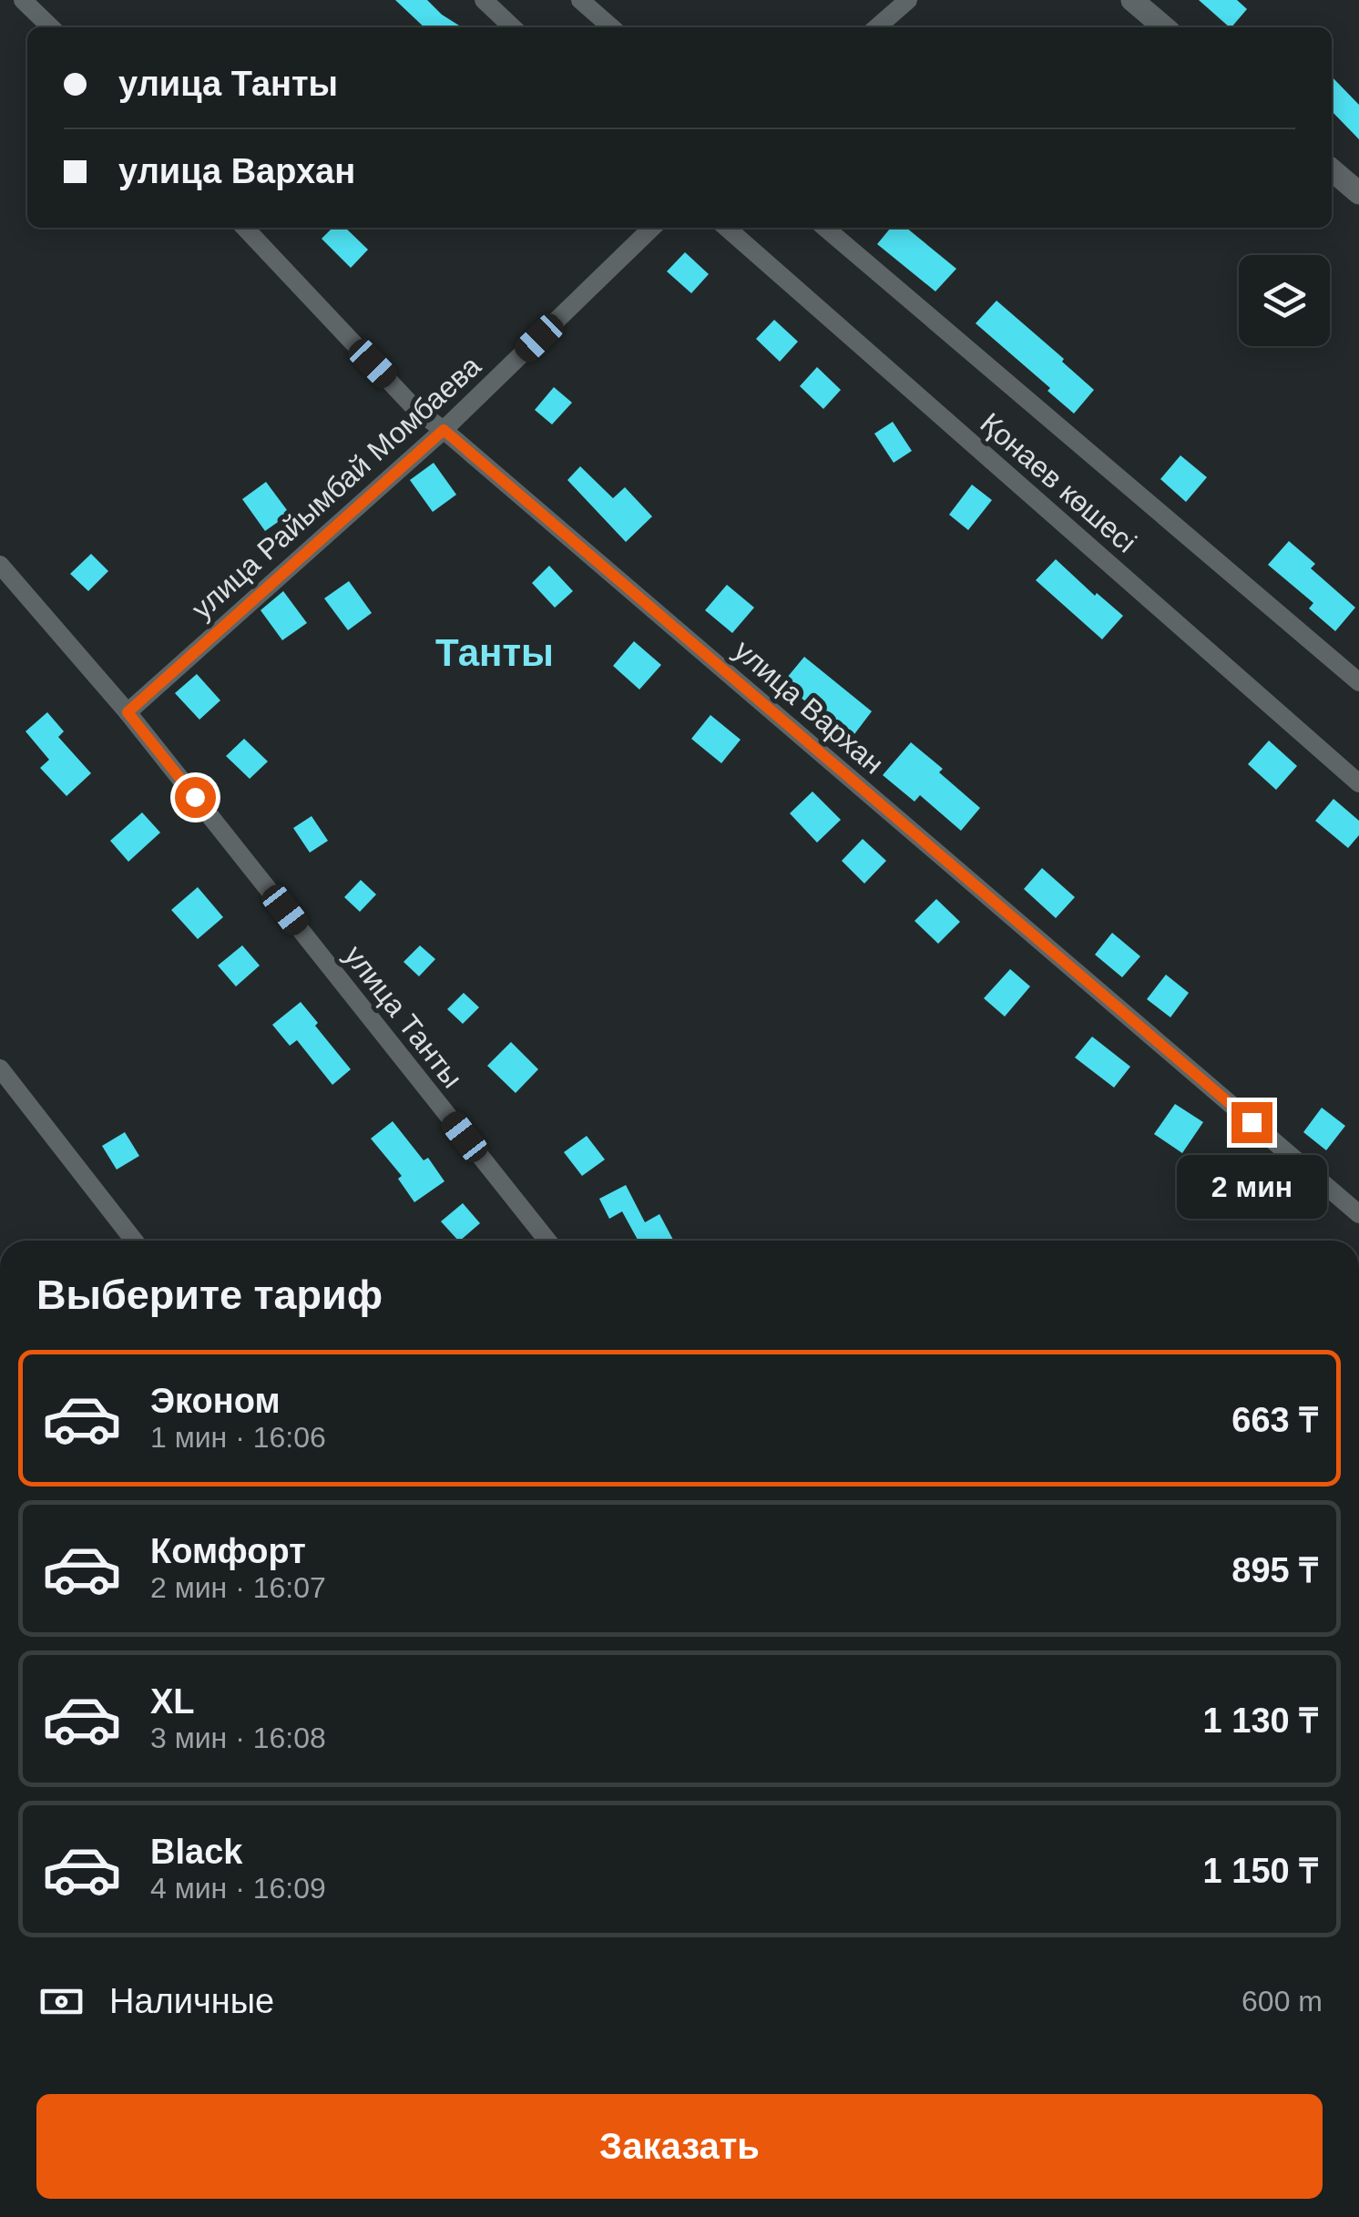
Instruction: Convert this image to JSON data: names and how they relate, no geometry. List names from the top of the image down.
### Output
{
  "streets": {
    "street": [
      "Қонаев көшесі",
      "улица Райымбай Момбаева",
      "улица Вархан",
      "улица Танты"
    ]
  },
  "crossings": [
    ["улица Райымбай Момбаева", "улица Вархан"],
    ["улица Райымбай Момбаева", "улица Танты"]
  ],
  "districts": ["Танты"],
  "page": {
    "banner": ["улица Танты", "улица Вархан"],
    "bubble": "2 мин",
    "heading": "Выберите тариф",
    "list": [
      {
        "name": "Эконом",
        "note": "1 мин · 16:06",
        "value": "663 ₸"
      },
      {
        "name": "Комфорт",
        "note": "2 мин · 16:07",
        "value": "895 ₸"
      },
      {
        "name": "XL",
        "note": "3 мин · 16:08",
        "value": "1 130 ₸"
      },
      {
        "name": "Black",
        "note": "4 мин · 16:09",
        "value": "1 150 ₸"
      }
    ],
    "pay": ["Наличные", "600 m"],
    "buttons": "Заказать"
  }
}
